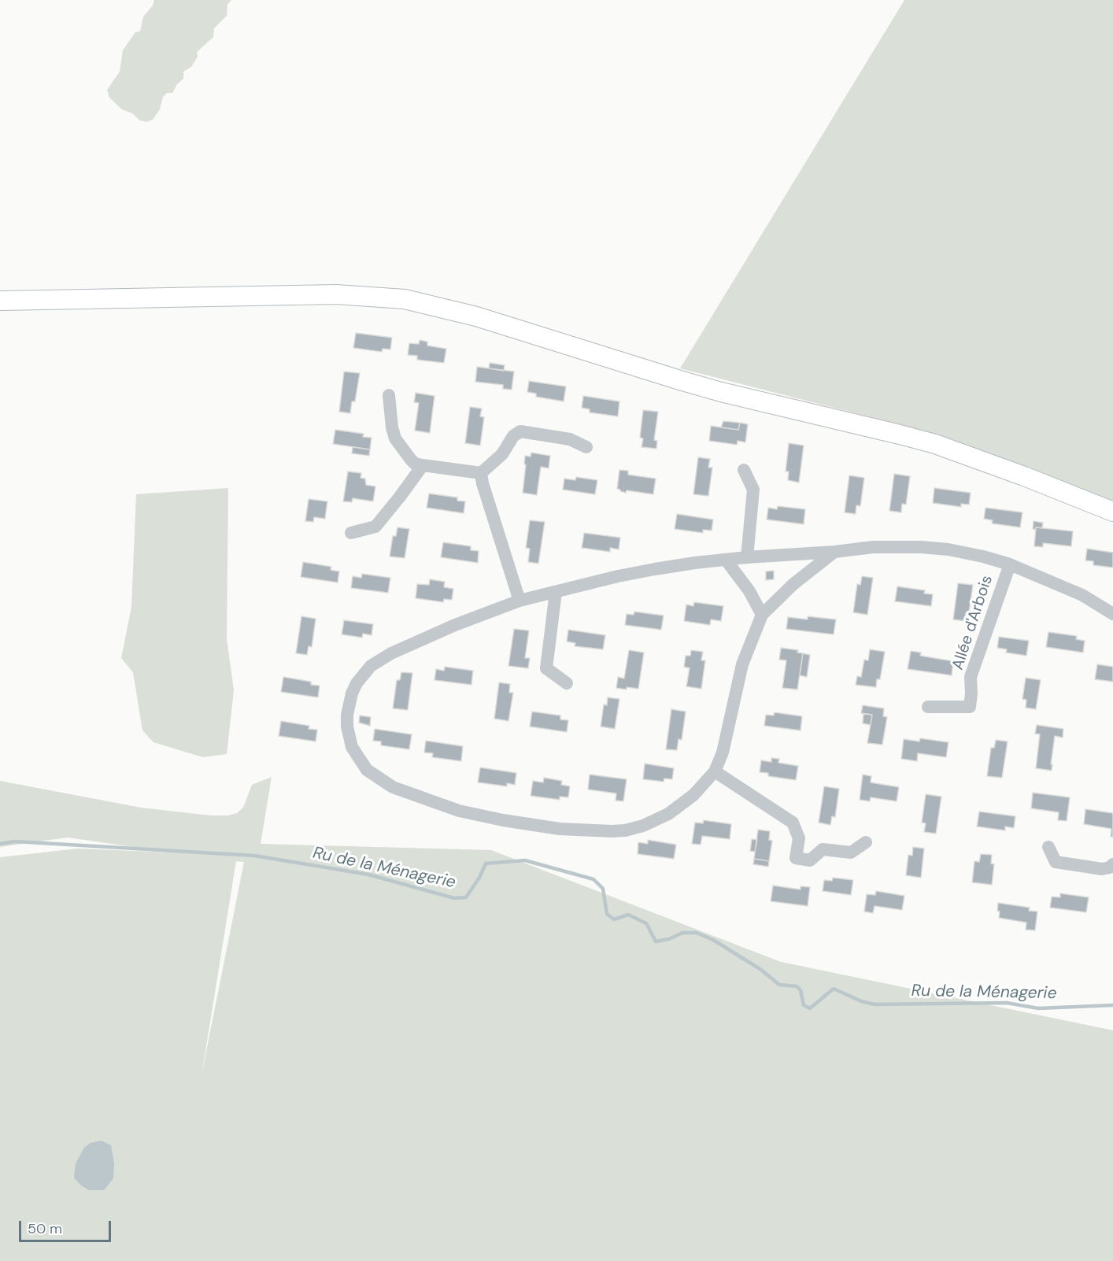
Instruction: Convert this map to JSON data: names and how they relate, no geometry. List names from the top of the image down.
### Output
{
  "streets": {
    "street": ["Allée d'Arbois"]
  },
  "water": ["Ru de la Ménagerie"],
  "scale_bar": "50 m"
}
